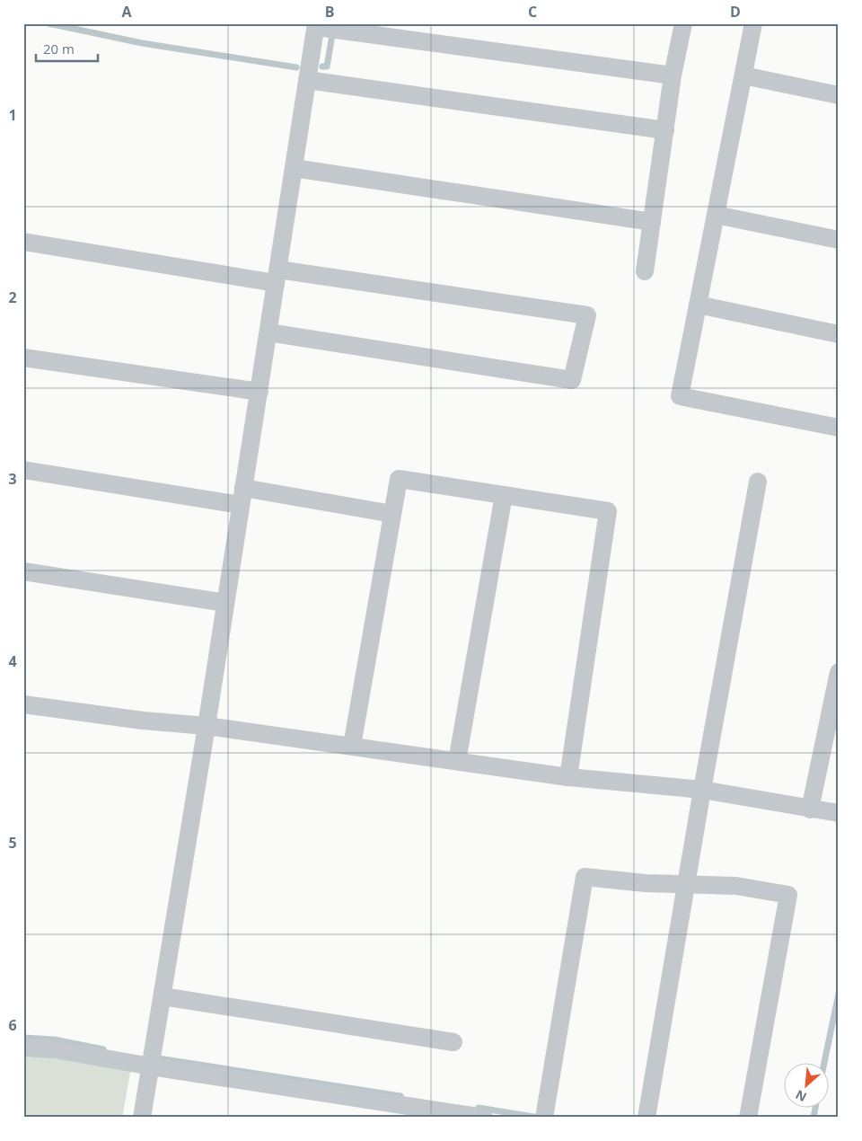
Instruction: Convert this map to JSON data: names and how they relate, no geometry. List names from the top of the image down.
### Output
{
  "scale_bar": "20 m",
  "north": "bottom left",
  "grid": {
    "columns": [
      "A",
      "B",
      "C",
      "D"
    ],
    "rows": [
      "1",
      "2",
      "3",
      "4",
      "5",
      "6"
    ]
  }
}
